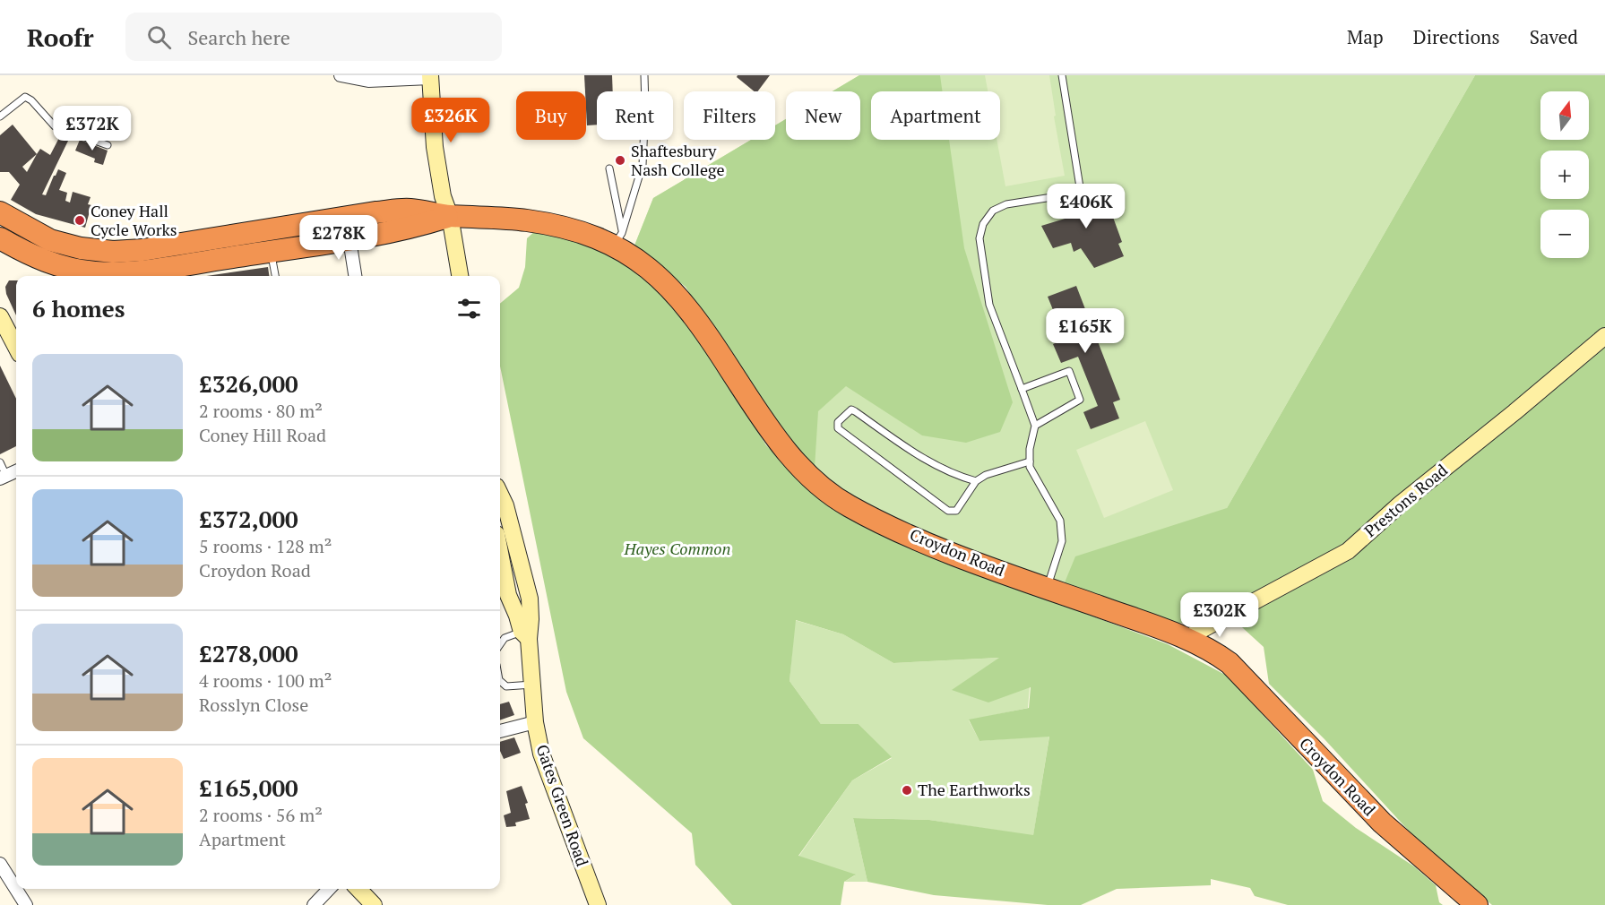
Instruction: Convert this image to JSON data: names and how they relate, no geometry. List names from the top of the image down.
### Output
{
  "streets": {
    "highway": ["Croydon Road"],
    "street": ["Prestons Road", "Gates Green Road"]
  },
  "crossings": [
    ["Prestons Road", "Croydon Road"]
  ],
  "parks": ["Hayes Common"],
  "places": ["Shaftesbury Nash College", "Coney Hall Cycle Works", "The Earthworks"],
  "north": "top",
  "page": {
    "header": "Roofr",
    "search": "Search here",
    "nav": ["Map", "Directions", "Saved"],
    "map_buttons": ["+", "−"],
    "chip": [
      "Buy",
      "Rent",
      "Filters",
      "New",
      "Apartment"
    ],
    "price": [
      "£326K",
      "£372K",
      "£406K",
      "£278K",
      "£165K",
      "£302K"
    ],
    "heading": "6 homes",
    "list": [
      {
        "name": "£326,000",
        "note": "2 rooms · 80 m² · Coney Hill Road"
      },
      {
        "name": "£372,000",
        "note": "5 rooms · 128 m² · Croydon Road"
      },
      {
        "name": "£278,000",
        "note": "4 rooms · 100 m² · Rosslyn Close"
      },
      {
        "name": "£165,000",
        "note": "2 rooms · 56 m² · Apartment"
      }
    ]
  }
}
